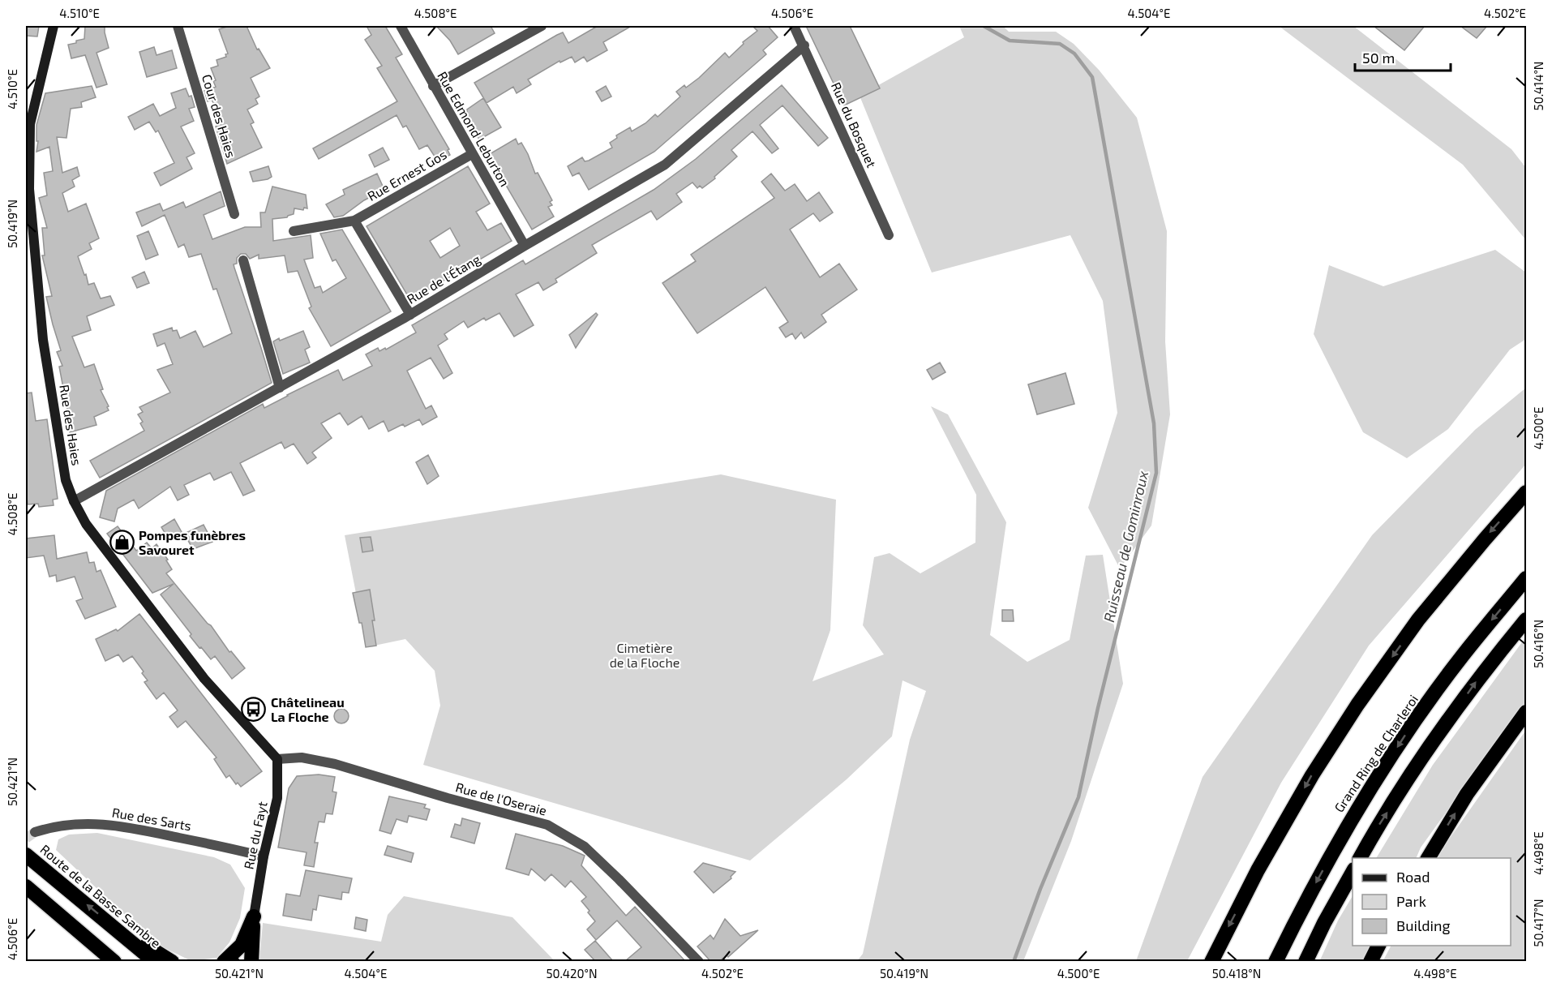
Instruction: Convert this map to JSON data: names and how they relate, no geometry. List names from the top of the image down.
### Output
{
  "streets": {
    "highway": ["Grand Ring de Charleroi", "Route de la Basse Sambre"],
    "street": [
      "Cour des Haies",
      "Rue du Bosquet",
      "Rue Edmond Leburton",
      "Rue Ernest Gos",
      "Rue de l'Étang",
      "Rue des Haies",
      "Rue de l'Oseraie",
      "Rue des Sarts",
      "Rue du Fayt"
    ]
  },
  "crossings": [
    ["Rue du Bosquet", "Rue de l'Étang"],
    ["Rue Edmond Leburton", "Rue Ernest Gos"],
    ["Rue Edmond Leburton", "Rue de l'Étang"],
    ["Rue de l'Étang", "Rue des Haies"],
    ["Rue des Haies", "Rue de l'Oseraie"],
    ["Rue des Haies", "Rue du Fayt"],
    ["Rue de l'Oseraie", "Rue du Fayt"],
    ["Rue des Sarts", "Rue du Fayt"]
  ],
  "water": ["Ruisseau de Gominroux"],
  "parks": ["Cimetière de la Floche"],
  "places": {
    "shop": ["Pompes funèbres Savouret"],
    "bus stop": ["Châtelineau La Floche"]
  },
  "legend": ["Road", "Park", "Building"],
  "scale_bar": "50 m",
  "coordinates": [
    "4.510°E",
    "4.508°E",
    "4.506°E",
    "4.504°E",
    "4.502°E",
    "50.414°N",
    "50.419°N",
    "4.500°E",
    "50.416°N",
    "50.421°N",
    "4.498°E",
    "50.417°N",
    "50.420°N",
    "50.418°N"
  ]
}
